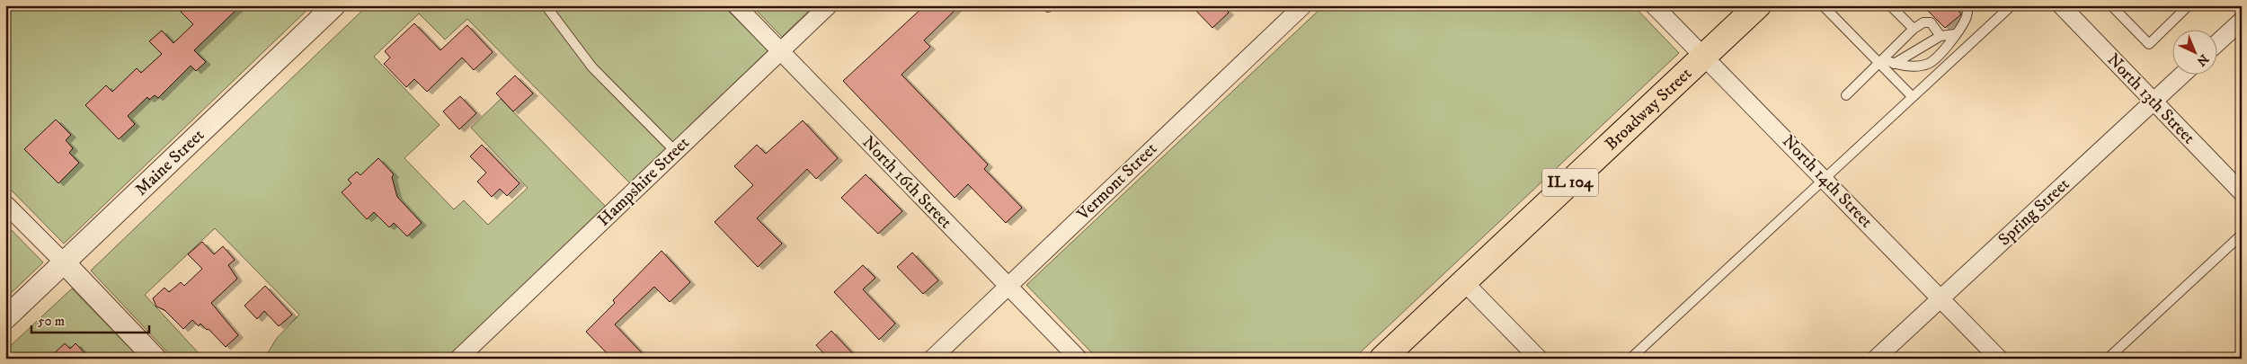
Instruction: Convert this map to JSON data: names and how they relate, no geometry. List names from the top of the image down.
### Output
{
  "streets": {
    "main road": ["Broadway Street", "IL 104"],
    "street": [
      "North 13th Street",
      "Maine Street",
      "Hampshire Street",
      "Vermont Street",
      "North 14th Street",
      "North 16th Street",
      "Spring Street"
    ]
  },
  "crossings": [
    ["North 13th Street", "Spring Street"],
    ["Broadway Street", "North 14th Street"],
    ["Hampshire Street", "North 16th Street"],
    ["Vermont Street", "North 16th Street"],
    ["North 14th Street", "Spring Street"]
  ],
  "scale_bar": "50 m",
  "north": "bottom right"
}
